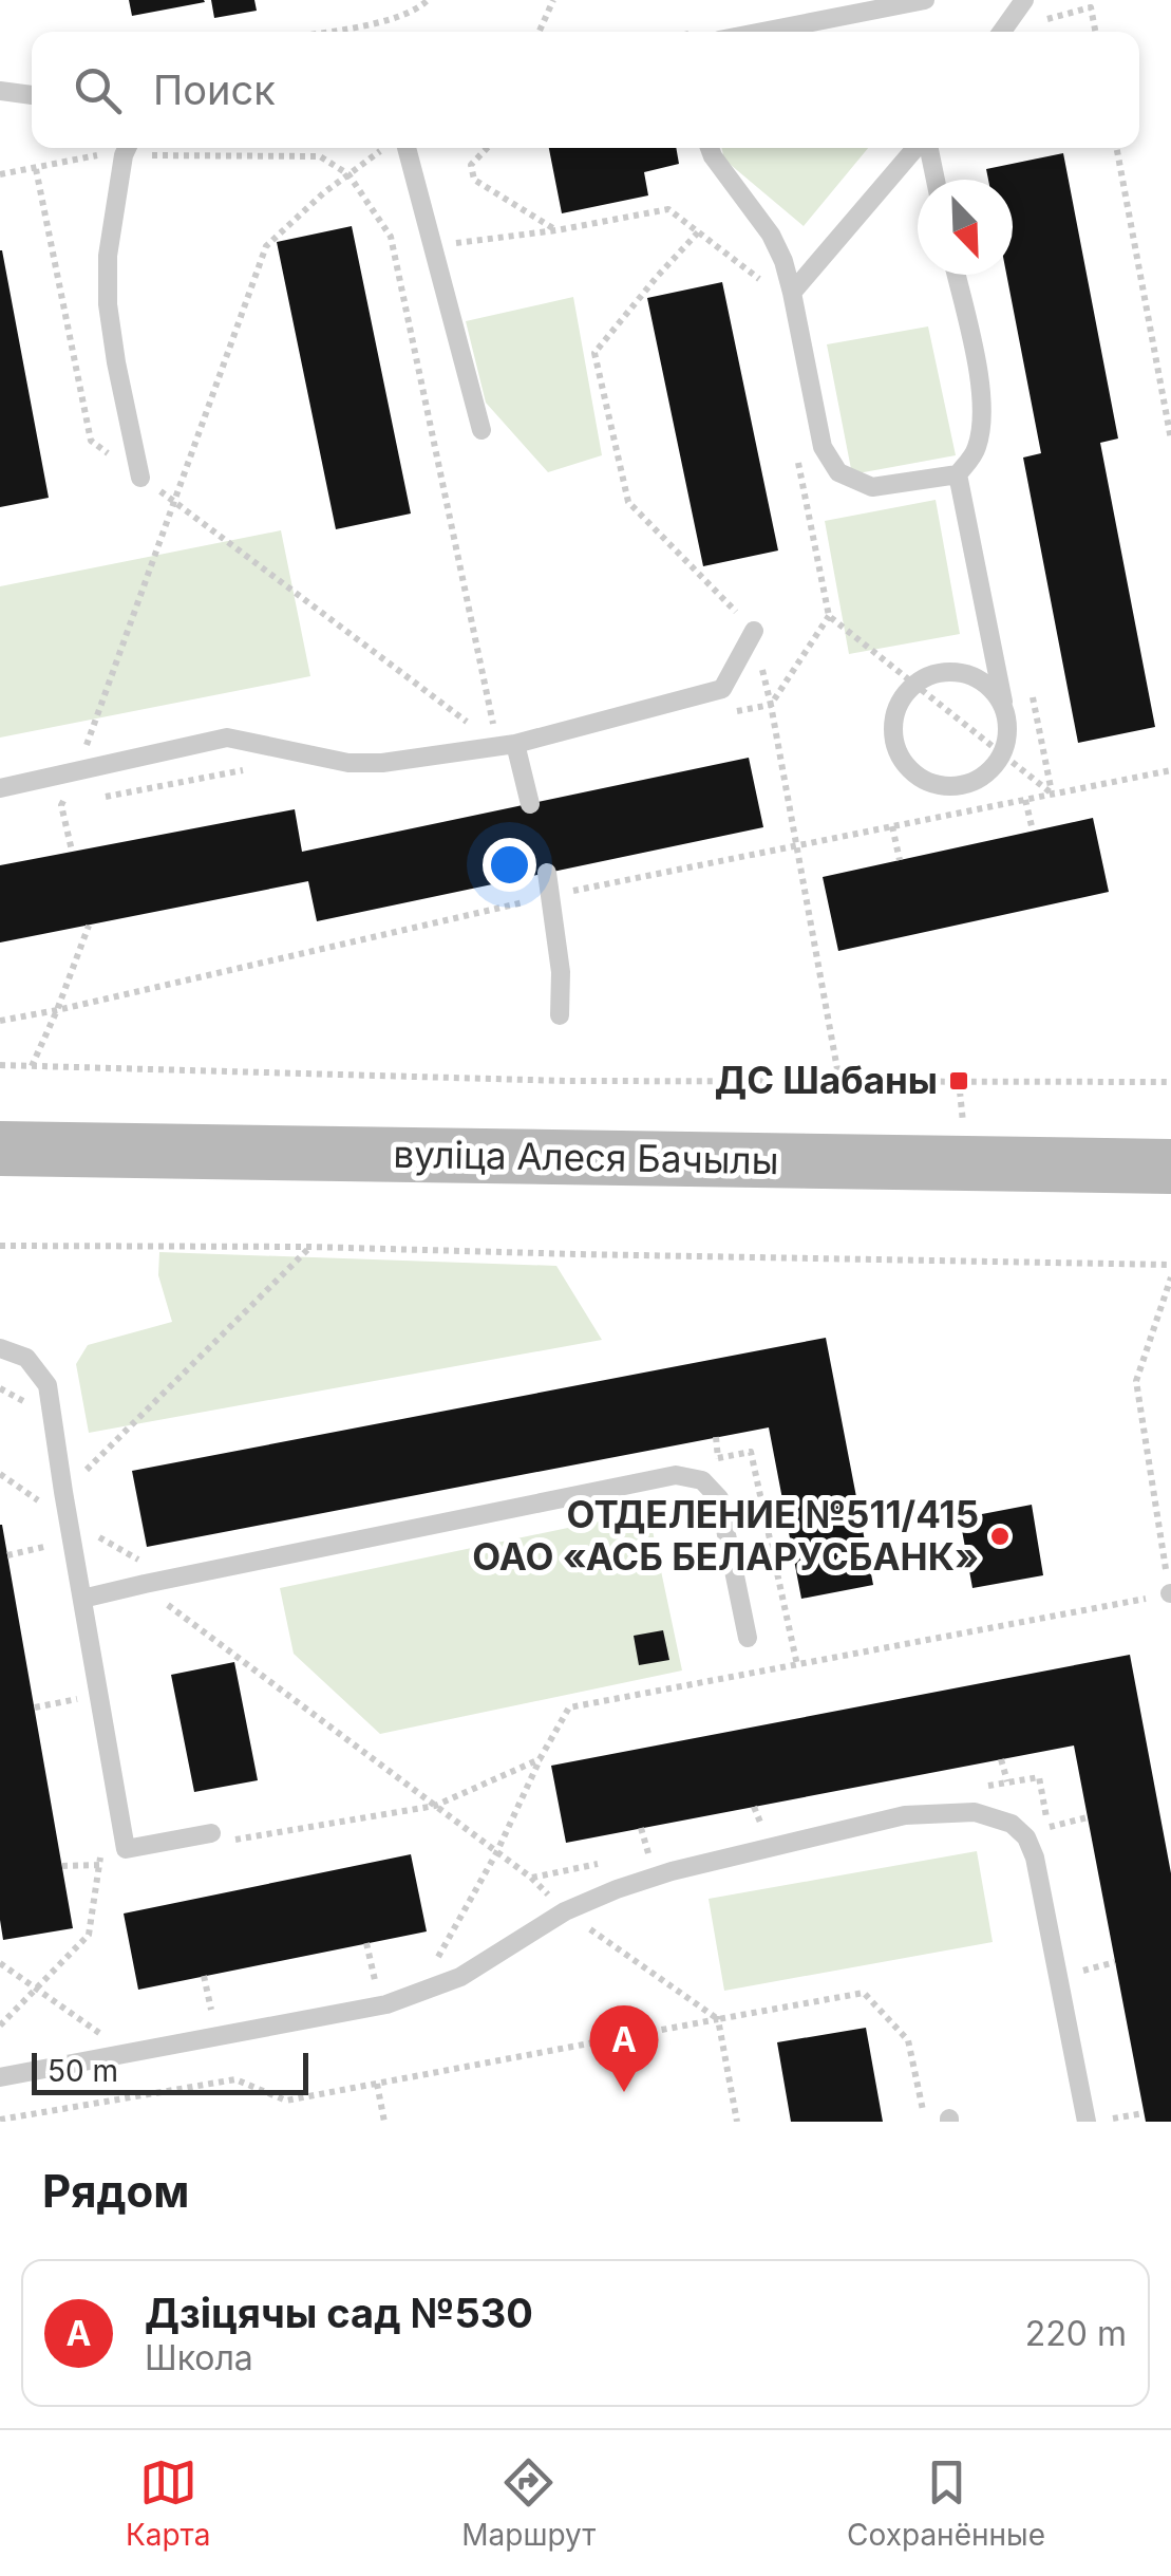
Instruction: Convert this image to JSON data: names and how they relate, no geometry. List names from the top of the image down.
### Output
{
  "streets": {
    "street": ["вуліца Алеся Бачылы"]
  },
  "places": {
    "transit": ["ДС Шабаны"],
    "other": ["ОТДЕЛЕНИЕ №511/415 ОАО «АСБ БЕЛАРУСБАНК»"]
  },
  "scale_bar": "50 m",
  "north": "bottom right",
  "page": {
    "search": "Поиск",
    "pins": "A",
    "scale": "50 m",
    "heading": "Рядом",
    "list": [
      {
        "mark": "A",
        "name": "Дзіцячы сад №530",
        "note": "Школа",
        "value": "220 m"
      }
    ],
    "nav": ["Карта", "Маршрут", "Сохранённые"]
  }
}
